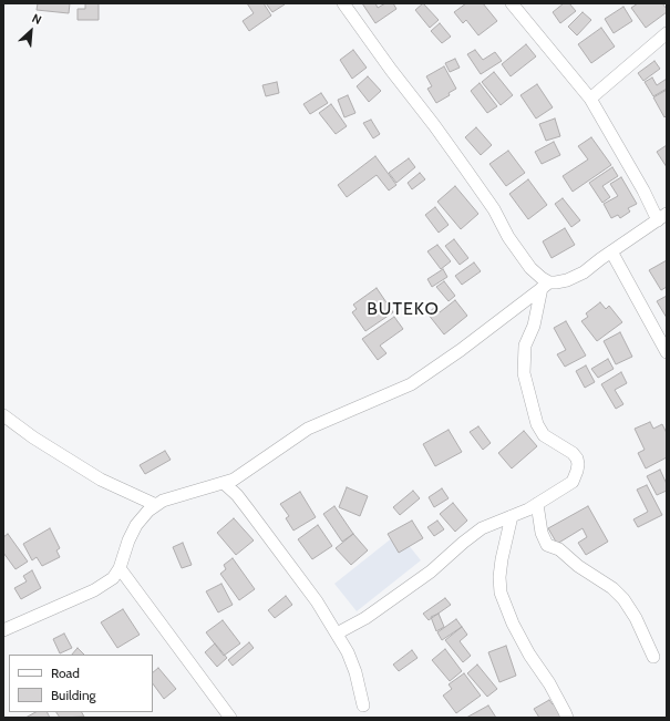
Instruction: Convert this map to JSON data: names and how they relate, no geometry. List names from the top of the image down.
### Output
{
  "districts": ["BUTEKO"],
  "legend": ["Road", "Building"],
  "north": "top right"
}
